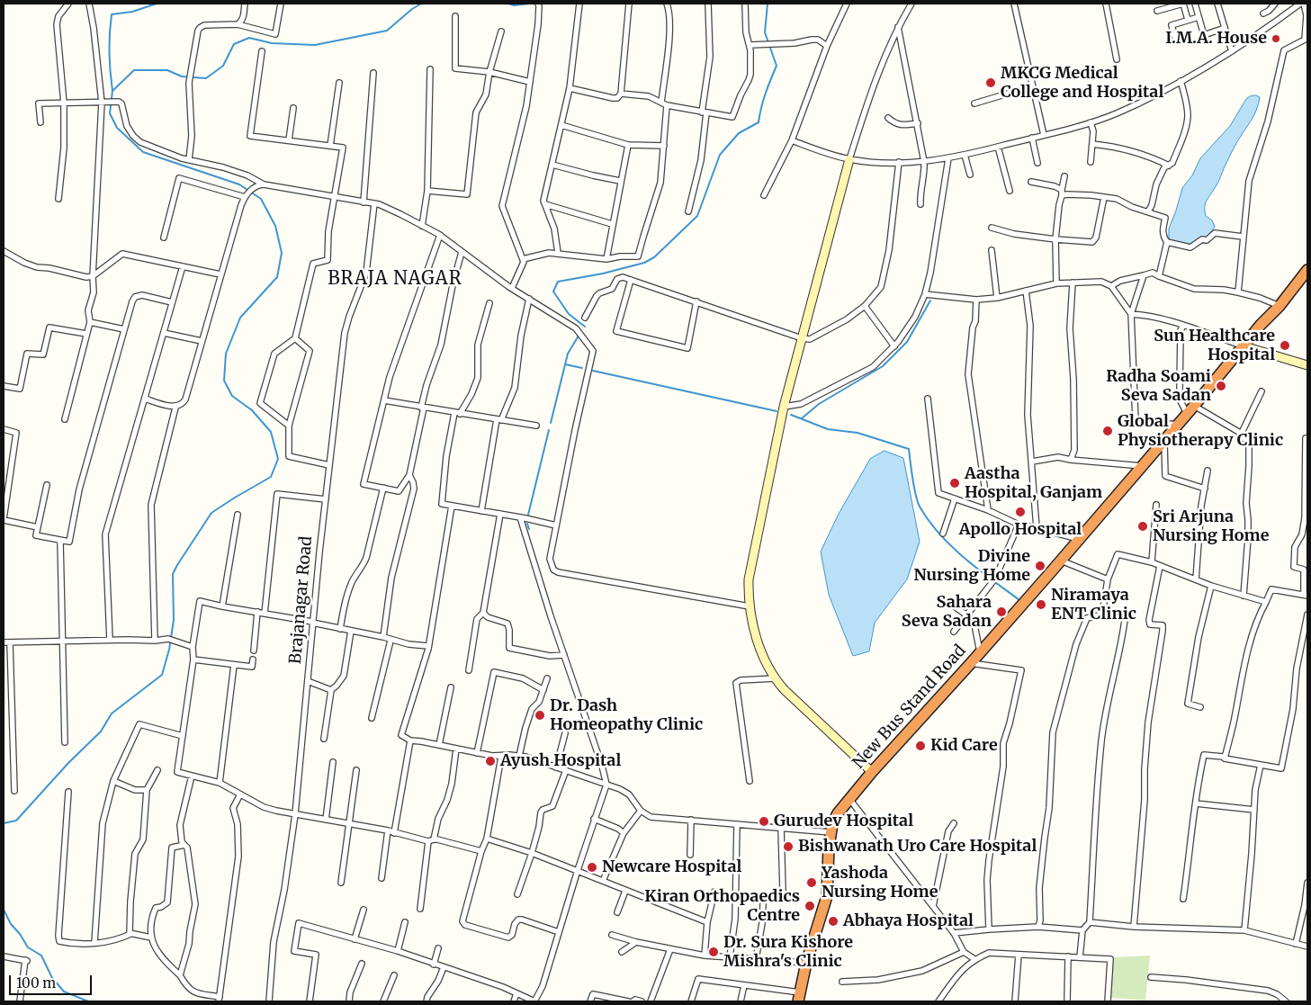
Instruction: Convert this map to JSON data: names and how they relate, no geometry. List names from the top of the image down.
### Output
{
  "streets": {
    "highway": ["New Bus Stand Road"],
    "street": ["Brajanagar Road"]
  },
  "districts": ["BRAJA NAGAR"],
  "places": [
    "I.M.A. House",
    "MKCG Medical College and Hospital",
    "Sun Healthcare Hospital",
    "Radha Soami Seva Sadan",
    "Global Physiotherapy Clinic",
    "Aastha Hospital, Ganjam",
    "Apollo Hospital",
    "Sri Arjuna Nursing Home",
    "Divine Nursing Home",
    "Niramaya ENT Clinic",
    "Sahara Seva Sadan",
    "Dr. Dash Homeopathy Clinic",
    "Kid Care",
    "Ayush Hospital",
    "Gurudev Hospital",
    "Bishwanath Uro Care Hospital",
    "Newcare Hospital",
    "Yashoda Nursing Home",
    "Kiran Orthopaedics Centre",
    "Abhaya Hospital",
    "Dr. Sura Kishore Mishra's Clinic"
  ],
  "scale_bar": "100 m"
}
